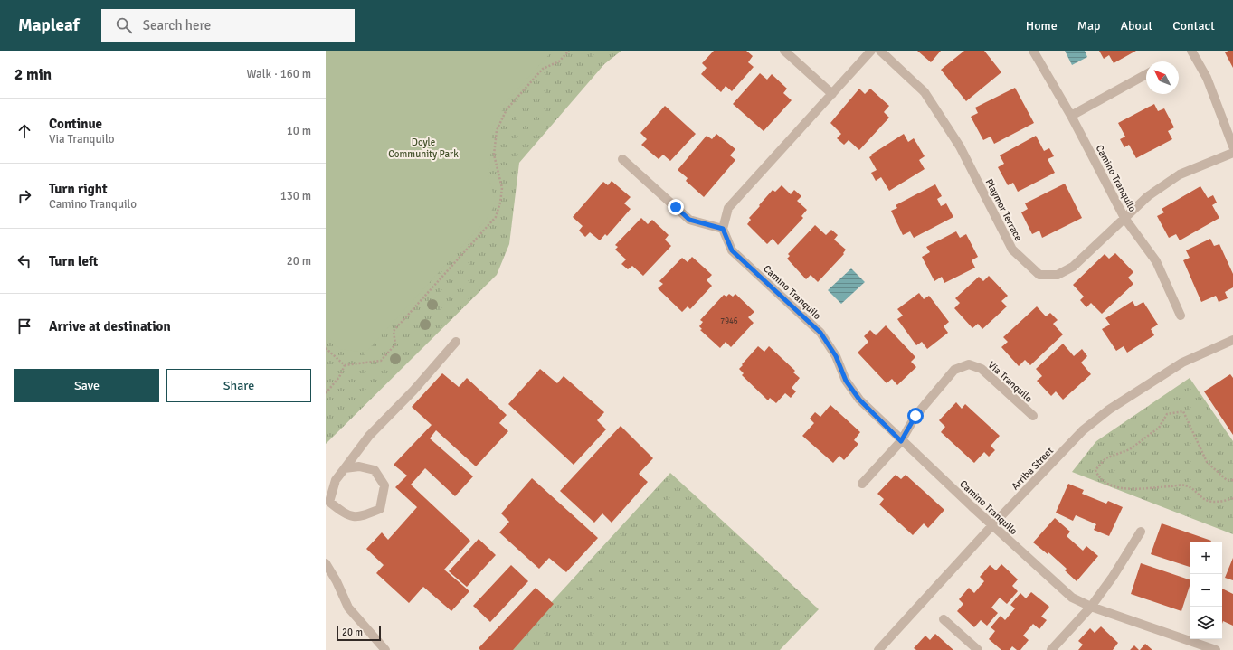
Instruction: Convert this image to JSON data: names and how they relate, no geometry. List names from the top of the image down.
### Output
{
  "streets": {
    "street": [
      "Camino Tranquilo",
      "Playmor Terrace",
      "Via Tranquilo",
      "Arriba Street"
    ]
  },
  "crossings": [
    ["Camino Tranquilo", "Playmor Terrace"],
    ["Camino Tranquilo", "Via Tranquilo"],
    ["Camino Tranquilo", "Arriba Street"]
  ],
  "parks": ["Doyle Community Park"],
  "house_numbers": ["7946"],
  "scale_bar": "20 m",
  "north": "top left",
  "page": {
    "header": "Mapleaf",
    "search": "Search here",
    "nav": [
      "Home",
      "Map",
      "About",
      "Contact"
    ],
    "heading": ["2 min", "Walk · 160 m"],
    "list": [
      ["Continue", "Via Tranquilo", "10 m"],
      ["Turn right", "Camino Tranquilo", "130 m"],
      ["Turn left", "20 m"],
      "Arrive at destination"
    ],
    "buttons": ["Save", "Share"],
    "map_buttons": ["+", "−"],
    "scale": "20 m"
  }
}
